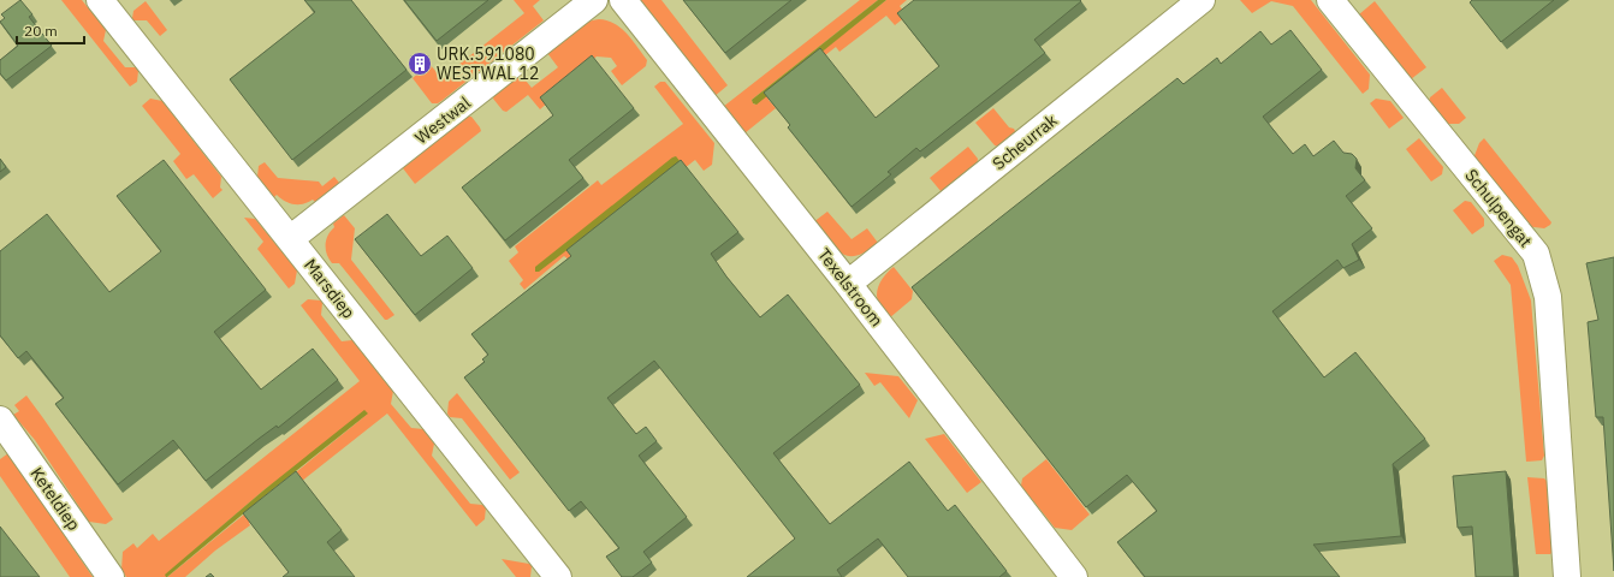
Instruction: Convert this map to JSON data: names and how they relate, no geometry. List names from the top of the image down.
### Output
{
  "streets": {
    "street": [
      "Westwal",
      "Scheurrak",
      "Schulpengat",
      "Texelstroom",
      "Marsdiep",
      "Keteldiep"
    ]
  },
  "crossings": [
    ["Westwal", "Marsdiep"],
    ["Scheurrak", "Texelstroom"]
  ],
  "places": {
    "building": ["URK.591080 WESTWAL 12"]
  },
  "scale_bar": "20 m"
}
